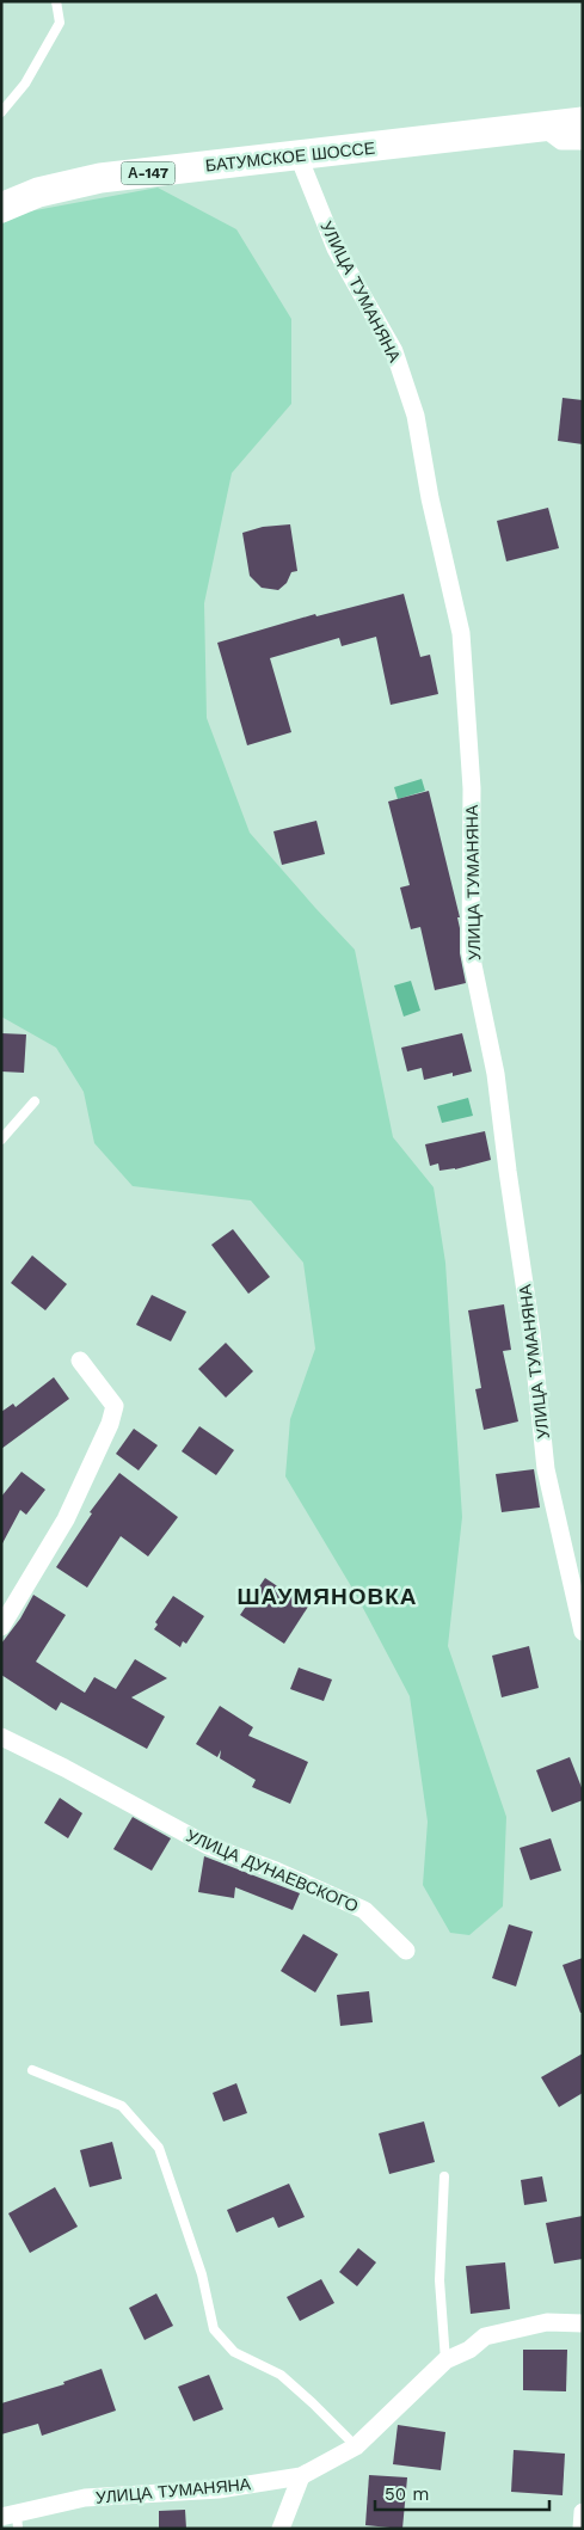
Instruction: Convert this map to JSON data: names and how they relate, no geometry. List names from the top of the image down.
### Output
{
  "streets": {
    "highway": ["БАТУМСКОЕ ШОССЕ", "А-147"],
    "street": ["УЛИЦА ТУМАНЯНА", "УЛИЦА ДУНАЕВСКОГО"]
  },
  "crossings": [
    ["БАТУМСКОЕ ШОССЕ", "УЛИЦА ТУМАНЯНА"]
  ],
  "districts": ["ШАУМЯНОВКА"],
  "scale_bar": "50 m"
}
